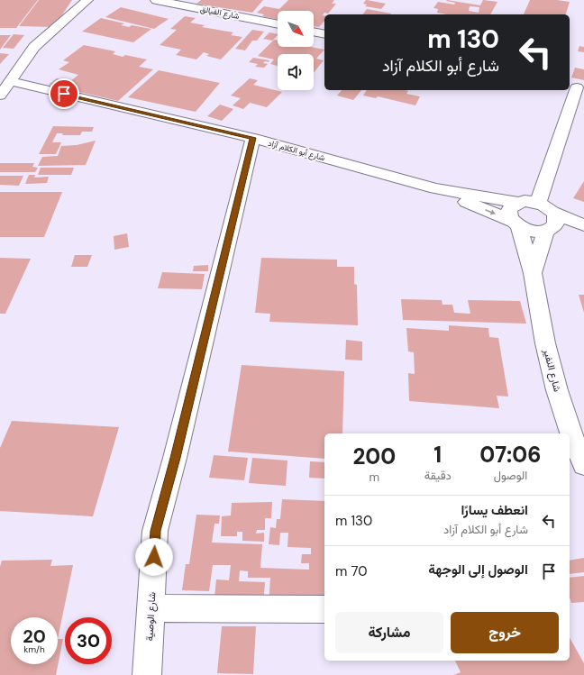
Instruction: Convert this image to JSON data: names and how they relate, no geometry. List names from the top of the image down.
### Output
{
  "streets": {
    "street": [
      "شارع الفيالق",
      "شارع أبو الكلام آزاد",
      "شارع النفير",
      "شارع الوصية"
    ]
  },
  "crossings": [
    ["شارع أبو الكلام آزاد", "شارع النفير"],
    ["شارع أبو الكلام آزاد", "شارع الوصية"]
  ],
  "north": "bottom right",
  "page": {
    "turn": ["130 m", "شارع أبو الكلام آزاد"],
    "eta": [
      "07:06",
      "الوصول",
      "1",
      "دقيقة",
      "200",
      "m"
    ],
    "list": [
      {
        "name": "انعطف يسارًا",
        "note": "شارع أبو الكلام آزاد",
        "value": "130 m"
      },
      {
        "name": "الوصول إلى الوجهة",
        "value": "70 m"
      }
    ],
    "buttons": ["خروج", "مشاركة"],
    "speed": "20 km/h",
    "limit": "30"
  }
}
